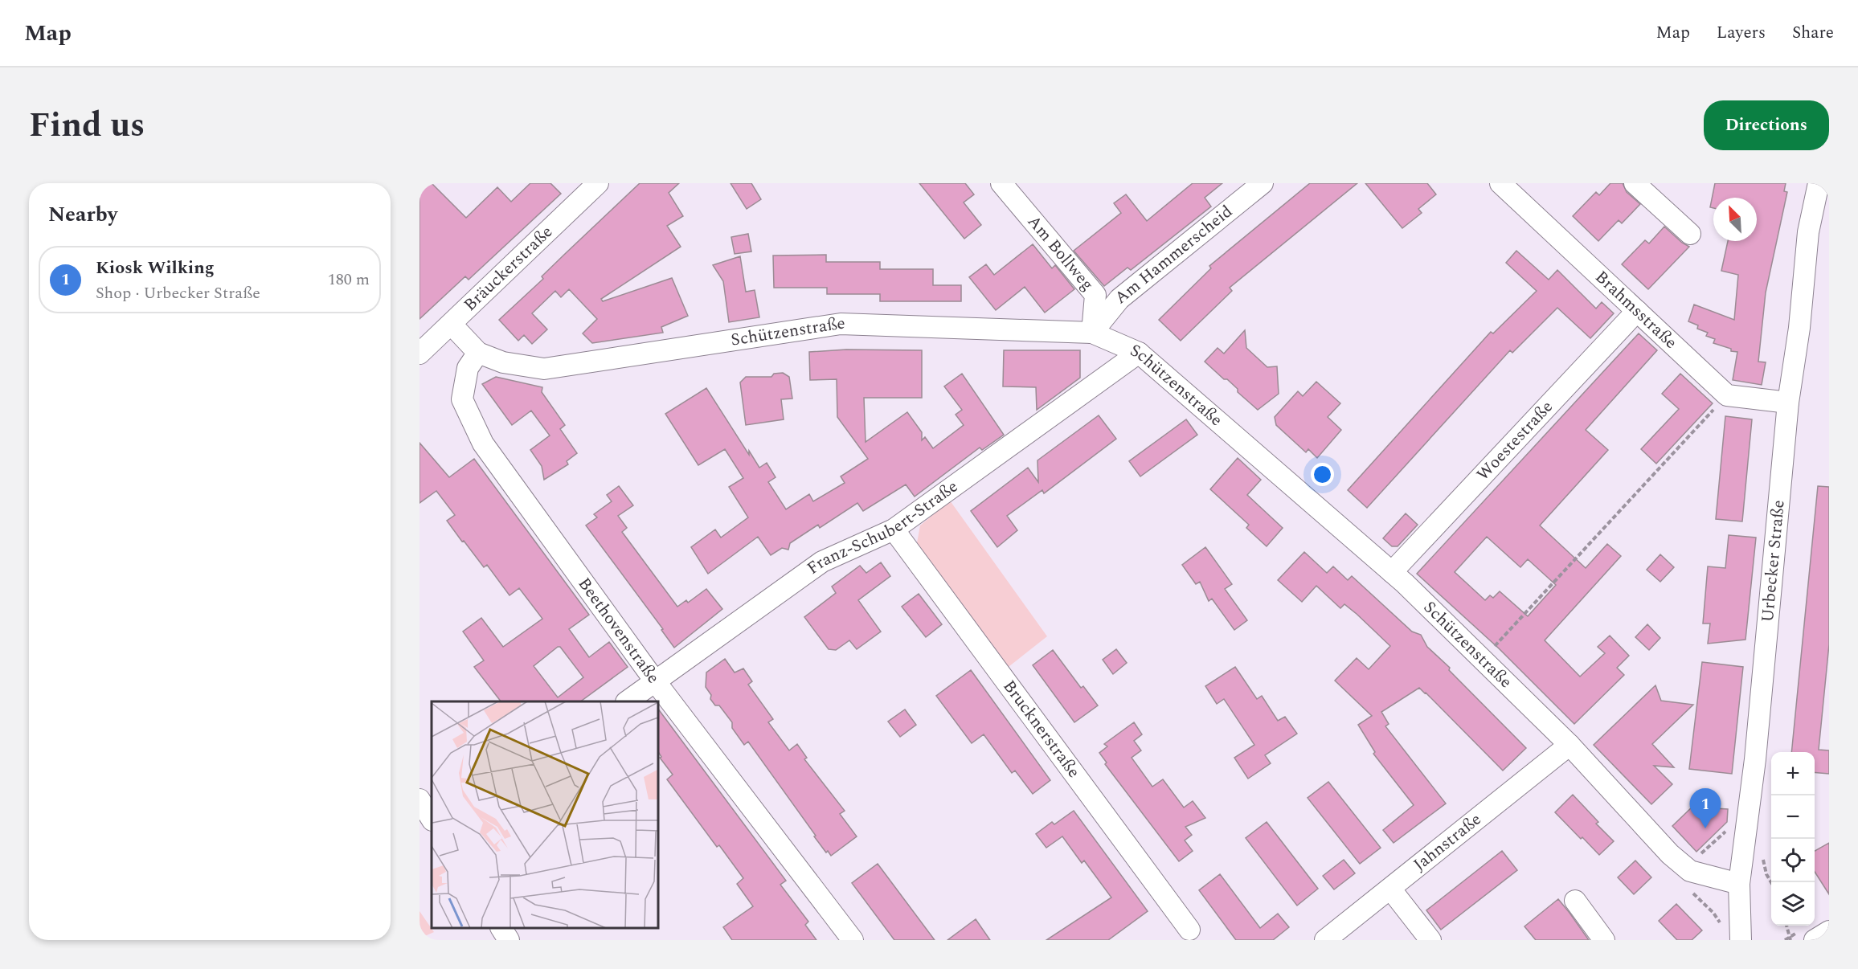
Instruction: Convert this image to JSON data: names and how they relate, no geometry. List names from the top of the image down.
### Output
{
  "streets": {
    "street": [
      "Am Bollweg",
      "Am Hammerscheid",
      "Bräuckerstraße",
      "Brahmsstraße",
      "Schützenstraße",
      "Woestestraße",
      "Franz-Schubert-Straße",
      "Urbecker Straße",
      "Beethovenstraße",
      "Brucknerstraße",
      "Jahnstraße"
    ]
  },
  "crossings": [
    ["Am Bollweg", "Am Hammerscheid"],
    ["Am Bollweg", "Schützenstraße"],
    ["Am Hammerscheid", "Schützenstraße"],
    ["Bräuckerstraße", "Schützenstraße"],
    ["Brahmsstraße", "Woestestraße"],
    ["Schützenstraße", "Woestestraße"],
    ["Schützenstraße", "Franz-Schubert-Straße"],
    ["Schützenstraße", "Urbecker Straße"],
    ["Schützenstraße", "Beethovenstraße"],
    ["Schützenstraße", "Jahnstraße"],
    ["Franz-Schubert-Straße", "Beethovenstraße"],
    ["Franz-Schubert-Straße", "Brucknerstraße"]
  ],
  "north": "top left",
  "page": {
    "header": "Map",
    "nav": ["Map", "Layers", "Share"],
    "title": "Find us",
    "buttons": "Directions",
    "heading": "Nearby",
    "list": [
      {
        "mark": "1",
        "name": "Kiosk Wilking",
        "note": "Shop · Urbecker Straße",
        "value": "180 m"
      }
    ],
    "map_buttons": ["+", "−"],
    "pins": "1"
  }
}
